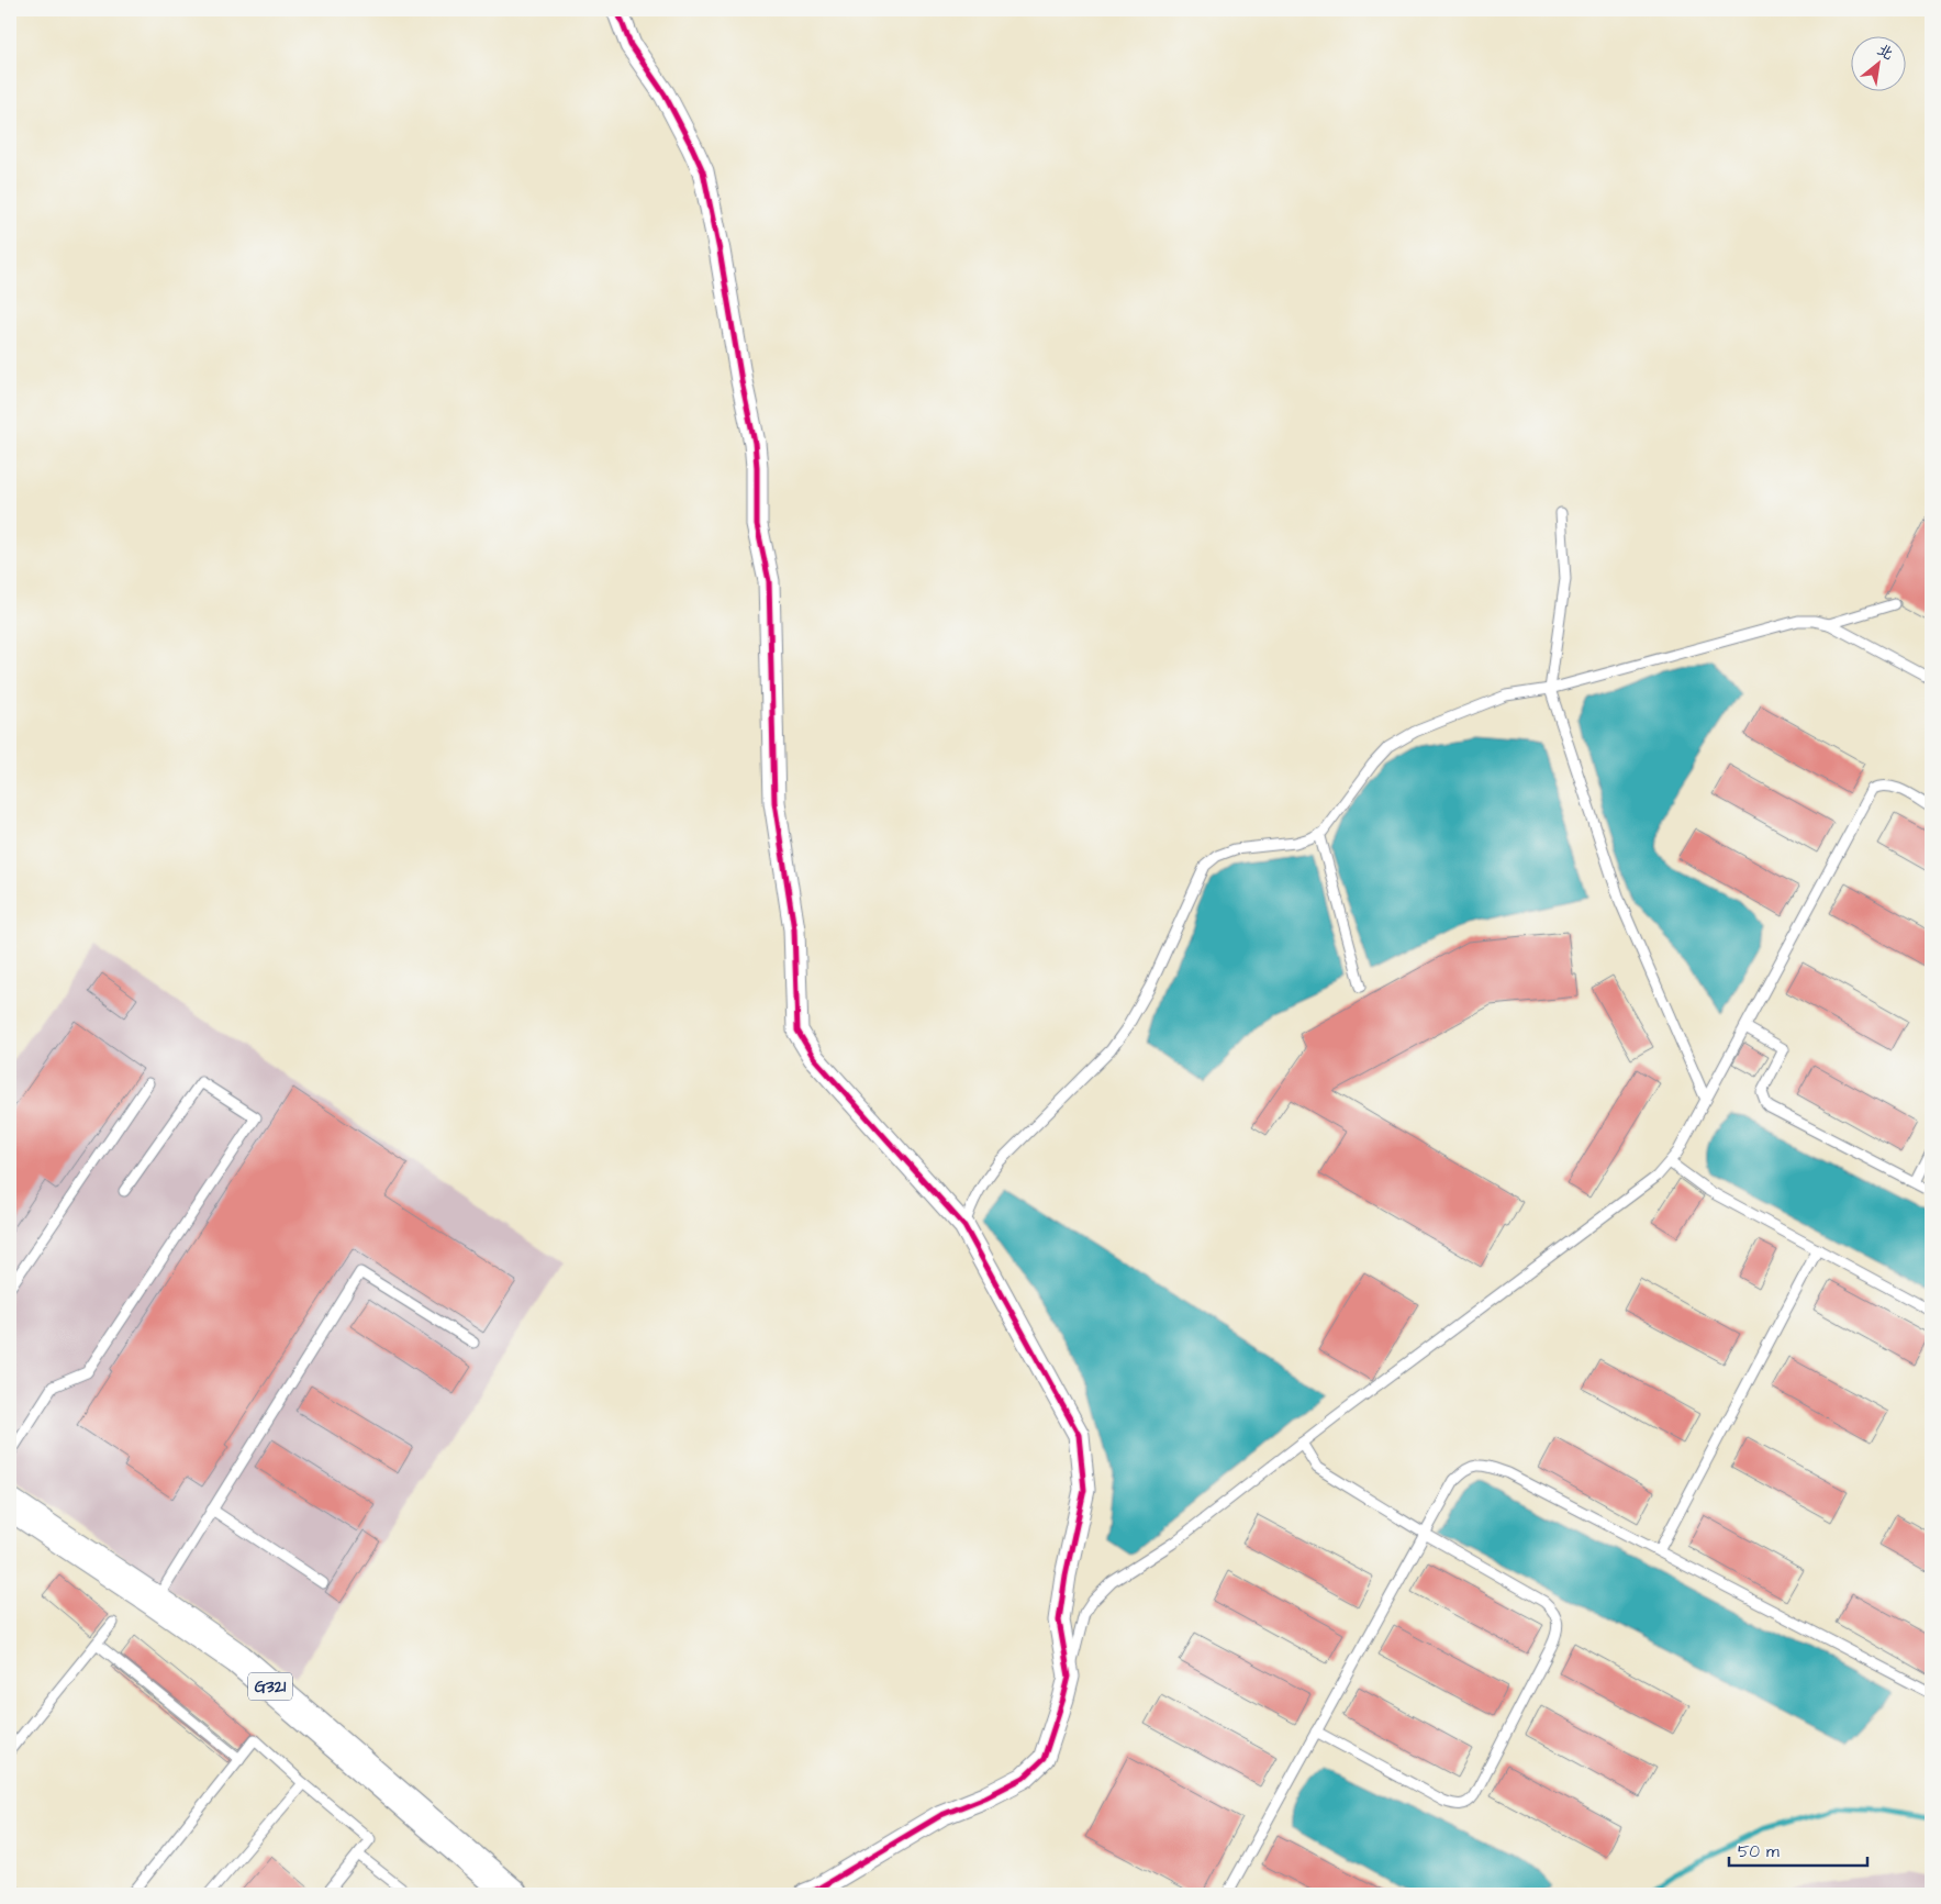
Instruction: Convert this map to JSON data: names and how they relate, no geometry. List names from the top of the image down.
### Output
{
  "streets": {
    "highway": ["G321"]
  },
  "scale_bar": "50 m",
  "north": "top right"
}
